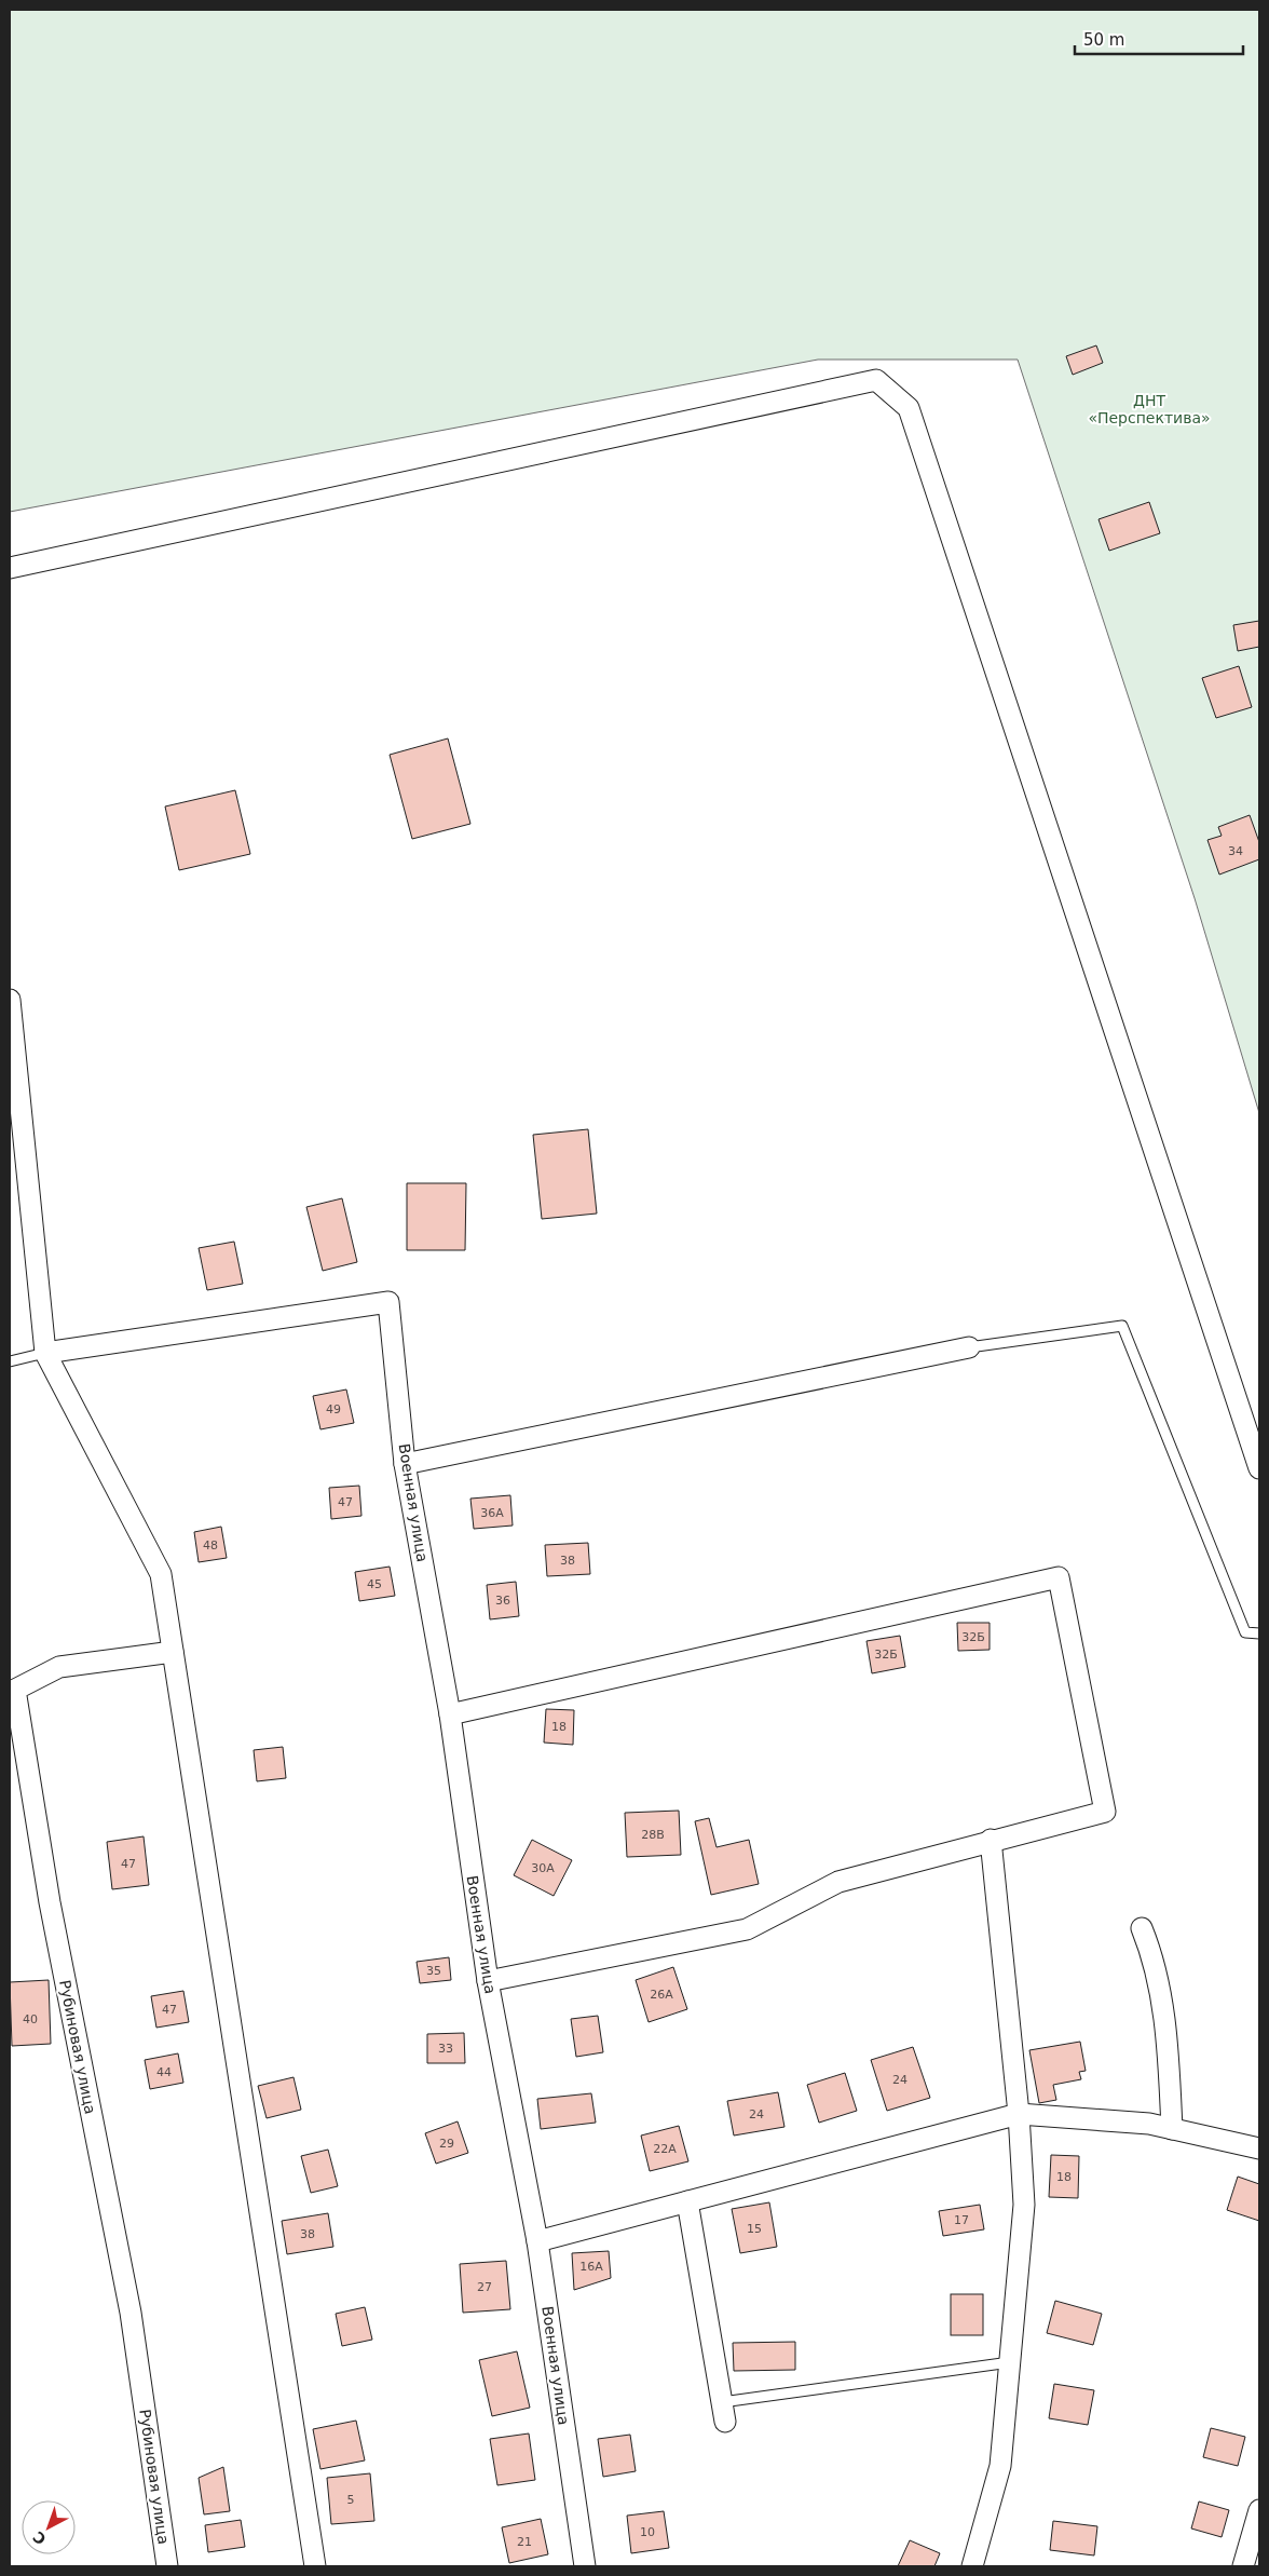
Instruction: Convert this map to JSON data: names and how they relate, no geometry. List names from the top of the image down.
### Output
{
  "streets": {
    "street": ["Военная улица", "Рубиновая улица"]
  },
  "parks": ["ДНТ «Перспектива»"],
  "house_numbers": [
    "34",
    "49",
    "47",
    "36А",
    "48",
    "38",
    "45",
    "36",
    "32Б",
    "32Б",
    "18",
    "28В",
    "47",
    "30А",
    "35",
    "26А",
    "47",
    "40",
    "33",
    "44",
    "24",
    "24",
    "29",
    "22А",
    "18",
    "17",
    "15",
    "38",
    "16А",
    "27",
    "5",
    "10",
    "21"
  ],
  "scale_bar": "50 m",
  "north": "bottom left"
}
